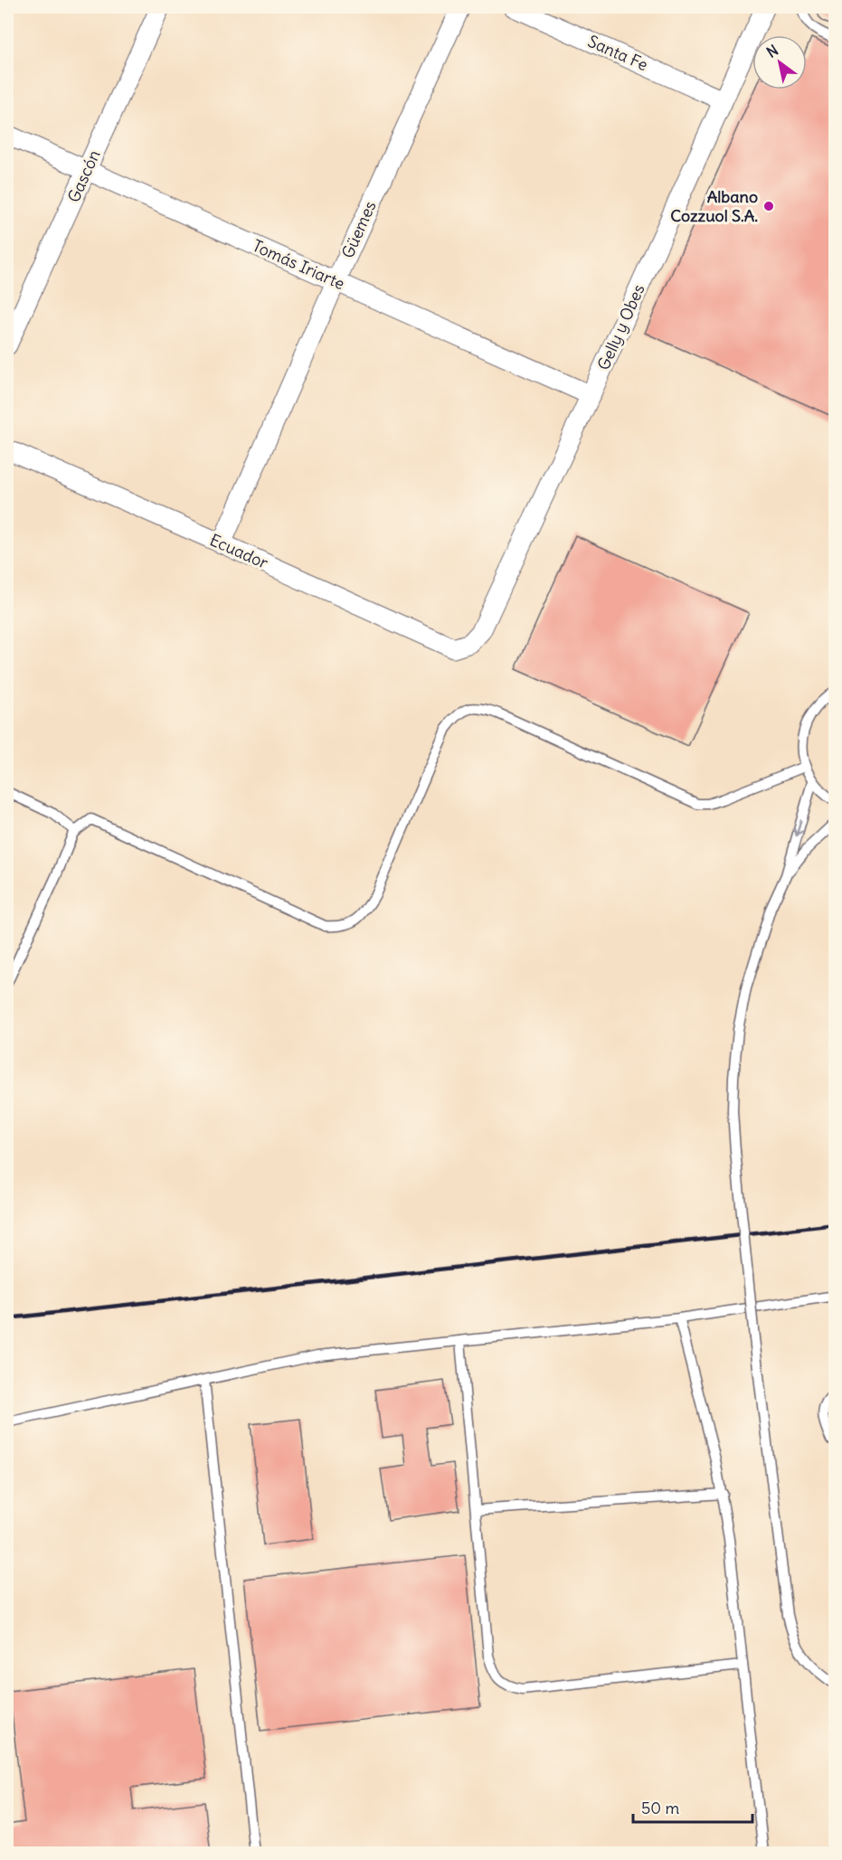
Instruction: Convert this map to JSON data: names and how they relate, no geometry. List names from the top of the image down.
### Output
{
  "streets": {
    "street": [
      "Santa Fe",
      "Gascón",
      "Güemes",
      "Tomás Iriarte",
      "Gelly y Obes",
      "Ecuador"
    ]
  },
  "crossings": [
    ["Santa Fe", "Gelly y Obes"],
    ["Gascón", "Tomás Iriarte"],
    ["Güemes", "Tomás Iriarte"],
    ["Güemes", "Ecuador"],
    ["Tomás Iriarte", "Gelly y Obes"],
    ["Gelly y Obes", "Ecuador"]
  ],
  "places": ["Albano Cozzuol S.A."],
  "scale_bar": "50 m",
  "north": "top left"
}
